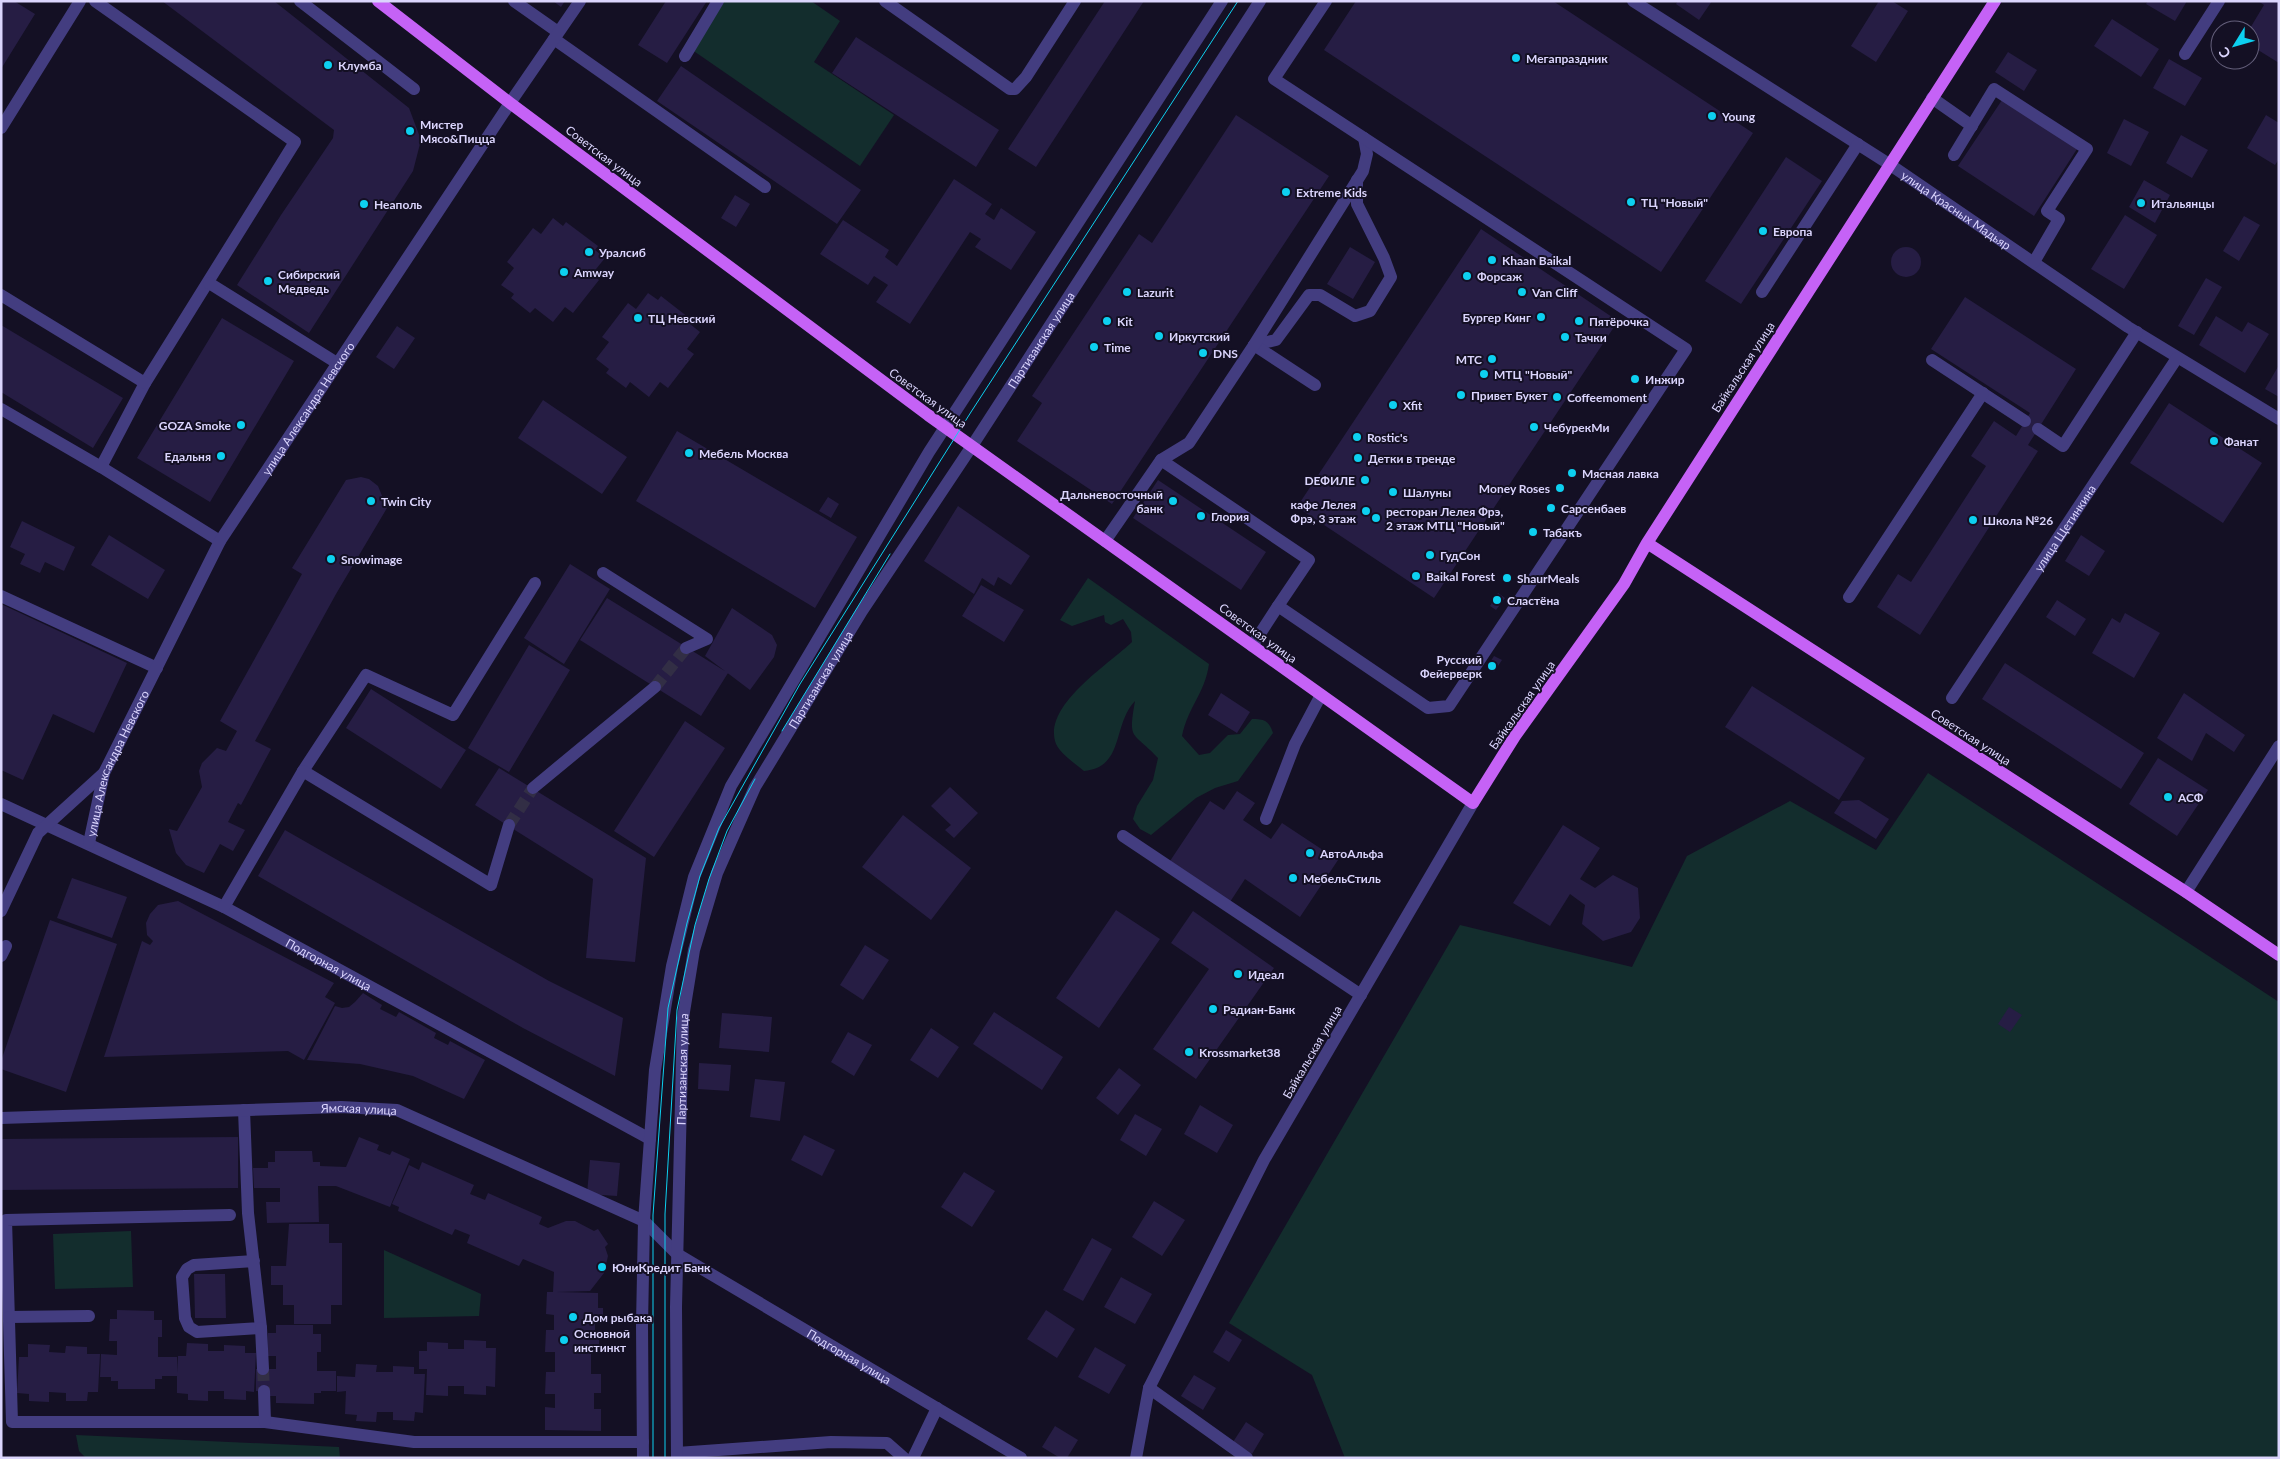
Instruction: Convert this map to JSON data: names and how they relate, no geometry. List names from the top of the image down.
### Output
{
  "streets": {
    "main road": ["Советская улица", "Байкальская улица"],
    "street": [
      "улица Красных Мадьяр",
      "Партизанская улица",
      "улица Александра Невского",
      "улица Щетинкина",
      "Подгорная улица",
      "Ямская улица"
    ]
  },
  "crossings": [
    ["Советская улица", "Партизанская улица"],
    ["Советская улица", "Байкальская улица"],
    ["Советская улица", "улица Александра Невского"],
    ["улица Красных Мадьяр", "Байкальская улица"],
    ["улица Красных Мадьяр", "улица Щетинкина"],
    ["Партизанская улица", "Подгорная улица"],
    ["Партизанская улица", "Ямская улица"],
    ["улица Александра Невского", "Подгорная улица"],
    ["Подгорная улица", "Ямская улица"]
  ],
  "places": [
    "Мегапраздник",
    "Клумба",
    "Young",
    "Мистер Мясо&Пицца",
    "Extreme Kids",
    "ТЦ \"Новый\"",
    "Итальянцы",
    "Неаполь",
    "Европа",
    "Уралсиб",
    "Khaan Baikal",
    "Amway",
    "Форсаж",
    "Сибирский Медведь",
    "Lazurit",
    "Van Cliff",
    "Бургер Кинг",
    "ТЦ Невский",
    "Kit",
    "Пятёрочка",
    "Иркутский",
    "Тачки",
    "Time",
    "DNS",
    "МТС",
    "МТЦ \"Новый\"",
    "Инжир",
    "Привет Букет",
    "Coffeemoment",
    "Xfit",
    "GOZA Smoke",
    "ЧебурекМи",
    "Rostic's",
    "Фанат",
    "Мебель Москва",
    "Едальня",
    "Детки в тренде",
    "Мясная лавка",
    "DЕФИЛЕ",
    "Money Roses",
    "Шалуны",
    "Twin Сity",
    "Дальневосточный банк",
    "Сарсенбаев",
    "кафе Лелея Фрэ, 3 этаж",
    "Глория",
    "ресторан Лелея Фрэ, 2 этаж МТЦ \"Новый\"",
    "Школа №26",
    "Табакъ",
    "ГудСон",
    "Snowimage",
    "Baikal Forest",
    "ShaurMeals",
    "Сластёна",
    "Русский Фейерверк",
    "АСФ",
    "АвтоАльфа",
    "МебельСтиль",
    "Идеал",
    "Радиан-Банк",
    "Krossmarket38",
    "ЮниКредит Банк",
    "Дом рыбака",
    "Основной инстинкт"
  ],
  "north": "bottom left"
}
